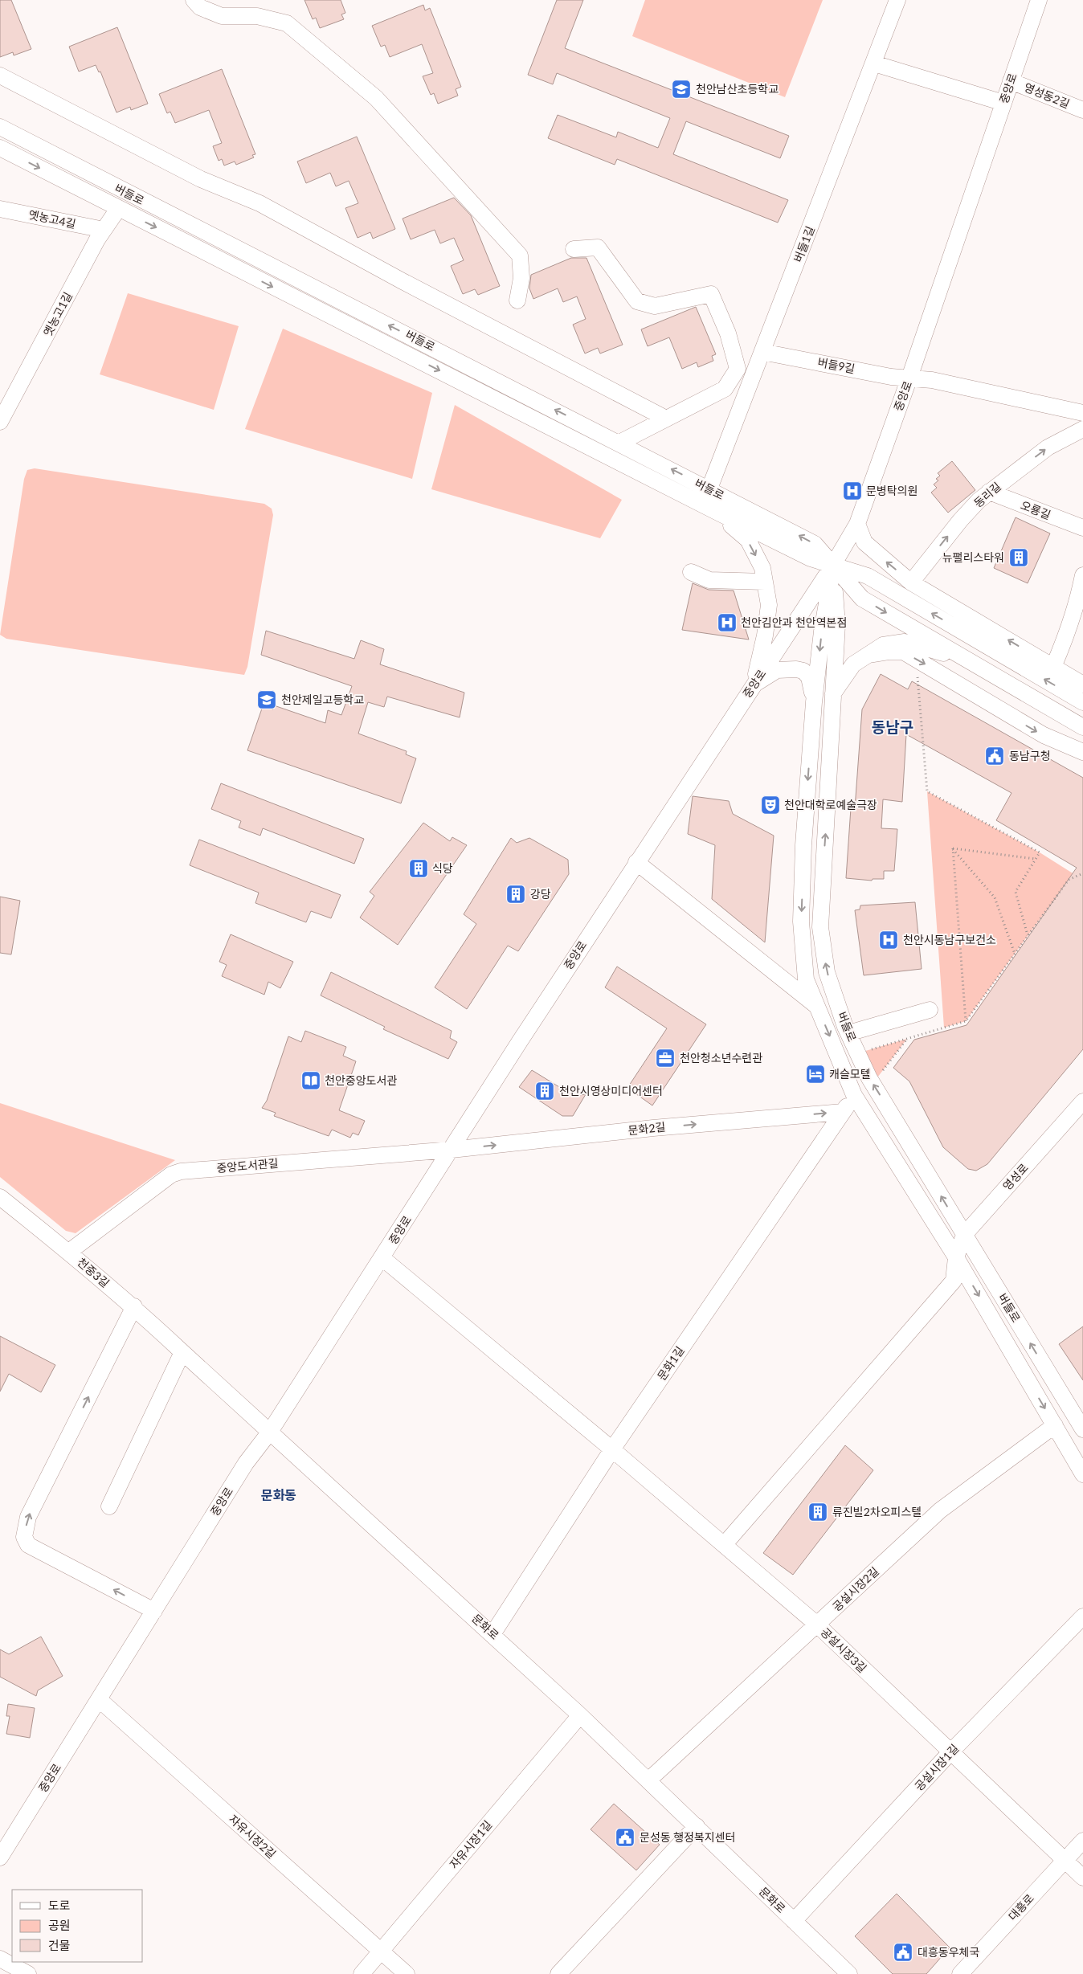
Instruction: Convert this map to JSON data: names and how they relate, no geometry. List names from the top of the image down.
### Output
{
  "streets": {
    "street": [
      "중앙로",
      "영성동2길",
      "버들로",
      "옛농고4길",
      "버들1길",
      "옛농고1길",
      "버들9길",
      "동리길",
      "오룡길",
      "문화2길",
      "중앙도서관길",
      "영성로",
      "천중3길",
      "문화1길",
      "공설시장2길",
      "문화로",
      "공설시장3길",
      "공설시장1길",
      "자유시장2길",
      "자유시장1길",
      "대흥로"
    ]
  },
  "crossings": [
    ["중앙로", "영성동2길"],
    ["중앙로", "버들로"],
    ["중앙로", "버들9길"],
    ["중앙로", "문화2길"],
    ["중앙로", "중앙도서관길"],
    ["중앙로", "천중3길"],
    ["중앙로", "문화로"],
    ["중앙로", "공설시장3길"],
    ["중앙로", "자유시장2길"],
    ["버들로", "버들1길"],
    ["버들로", "옛농고1길"],
    ["버들로", "영성로"],
    ["버들로", "문화1길"],
    ["버들로", "공설시장2길"],
    ["옛농고4길", "옛농고1길"],
    ["버들1길", "버들9길"],
    ["동리길", "오룡길"],
    ["문화2길", "중앙도서관길"],
    ["문화2길", "문화1길"],
    ["중앙도서관길", "천중3길"],
    ["영성로", "공설시장3길"],
    ["천중3길", "문화로"],
    ["문화1길", "문화로"],
    ["문화1길", "공설시장3길"],
    ["공설시장2길", "문화로"],
    ["공설시장2길", "공설시장3길"],
    ["문화로", "공설시장1길"],
    ["문화로", "자유시장1길"],
    ["공설시장3길", "공설시장1길"],
    ["공설시장3길", "대흥로"],
    ["자유시장2길", "자유시장1길"]
  ],
  "one_way": ["동리길", "문화2길"],
  "districts": ["동남구", "문화동"],
  "places": {
    "school or university": ["천안남산초등학교", "천안제일고등학교"],
    "hospital": ["문병탁의원", "천안김안과 천안역본점", "천안시동남구보건소"],
    "building": [
      "뉴팰리스타워",
      "식당",
      "강당",
      "천안시영상미디어센터",
      "류진빌2차오피스텔"
    ],
    "public building": ["동남구청", "문성동 행정복지센터", "대흥동우체국"],
    "theatre": ["천안대학로예술극장"],
    "office": ["천안청소년수련관"],
    "hotel": ["캐슬모텔"],
    "library": ["천안중앙도서관"]
  },
  "legend": ["도로", "공원", "건물"]
}
